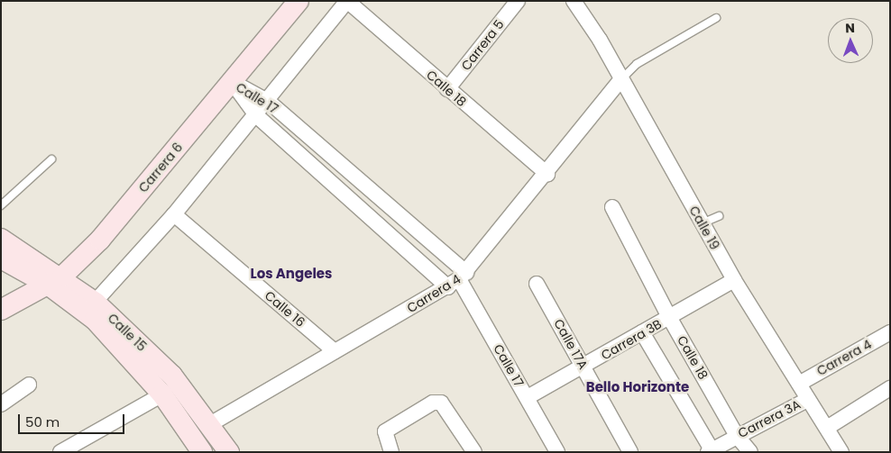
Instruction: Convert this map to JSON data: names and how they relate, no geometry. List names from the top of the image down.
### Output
{
  "streets": {
    "street": [
      "Carrera 5",
      "Calle 18",
      "Calle 17",
      "Carrera 6",
      "Calle 19",
      "Carrera 4",
      "Calle 16",
      "Calle 15",
      "Carrera 3B",
      "Calle 17A",
      "Carrera 3A"
    ]
  },
  "crossings": [
    ["Carrera 5", "Calle 18"],
    ["Calle 18", "Carrera 4"],
    ["Calle 18", "Carrera 3B"],
    ["Calle 18", "Carrera 3A"],
    ["Calle 17", "Carrera 6"],
    ["Calle 17", "Carrera 4"],
    ["Calle 17", "Carrera 3B"],
    ["Carrera 6", "Calle 15"],
    ["Calle 19", "Carrera 4"],
    ["Calle 19", "Carrera 3B"],
    ["Calle 19", "Carrera 3A"],
    ["Carrera 4", "Calle 16"],
    ["Carrera 4", "Calle 15"],
    ["Carrera 3B", "Calle 17A"]
  ],
  "districts": ["Los Angeles", "Bello Horizonte"],
  "scale_bar": "50 m",
  "north": "top"
}
